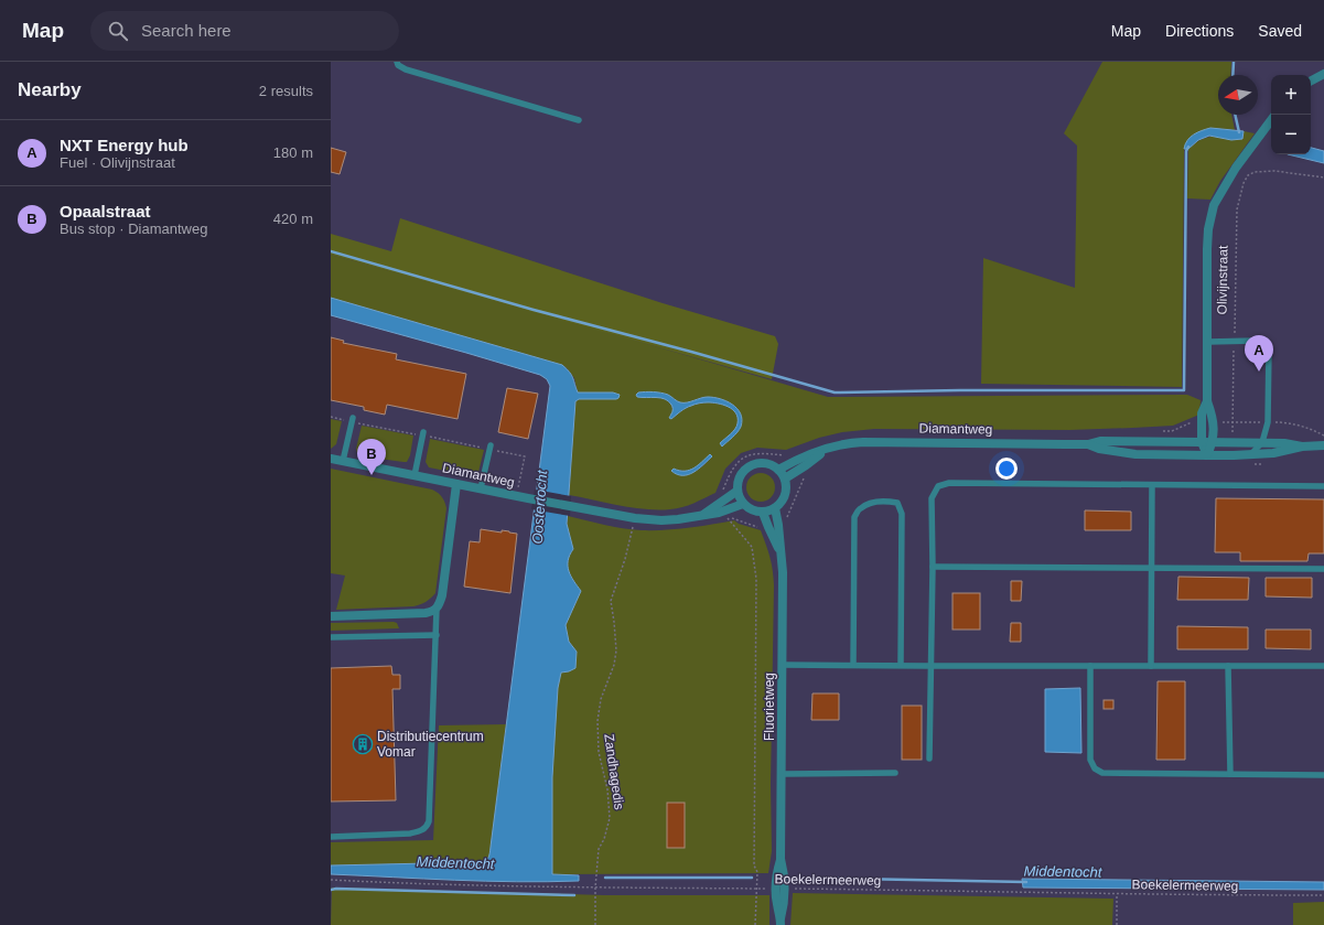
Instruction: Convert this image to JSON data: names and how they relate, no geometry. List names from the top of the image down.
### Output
{
  "streets": {
    "street": ["Olivijnstraat", "Diamantweg", "Fluorietweg"],
    "path": ["Zandhagedis", "Boekelermeerweg"]
  },
  "crossings": [
    ["Olivijnstraat", "Diamantweg"],
    ["Diamantweg", "Fluorietweg"],
    ["Diamantweg", "Zandhagedis"],
    ["Fluorietweg", "Boekelermeerweg"],
    ["Zandhagedis", "Boekelermeerweg"]
  ],
  "water": ["Oostertocht", "Middentocht"],
  "places": {
    "building": ["Distributiecentrum Vomar"]
  },
  "north": "left",
  "page": {
    "header": "Map",
    "search": "Search here",
    "nav": ["Map", "Directions", "Saved"],
    "heading": ["Nearby", "2 results"],
    "map_buttons": ["+", "−"],
    "list": [
      {
        "mark": "A",
        "name": "NXT Energy hub",
        "note": "Fuel · Olivijnstraat",
        "value": "180 m"
      },
      {
        "mark": "B",
        "name": "Opaalstraat",
        "note": "Bus stop · Diamantweg",
        "value": "420 m"
      }
    ],
    "pins": ["A", "B"]
  }
}
